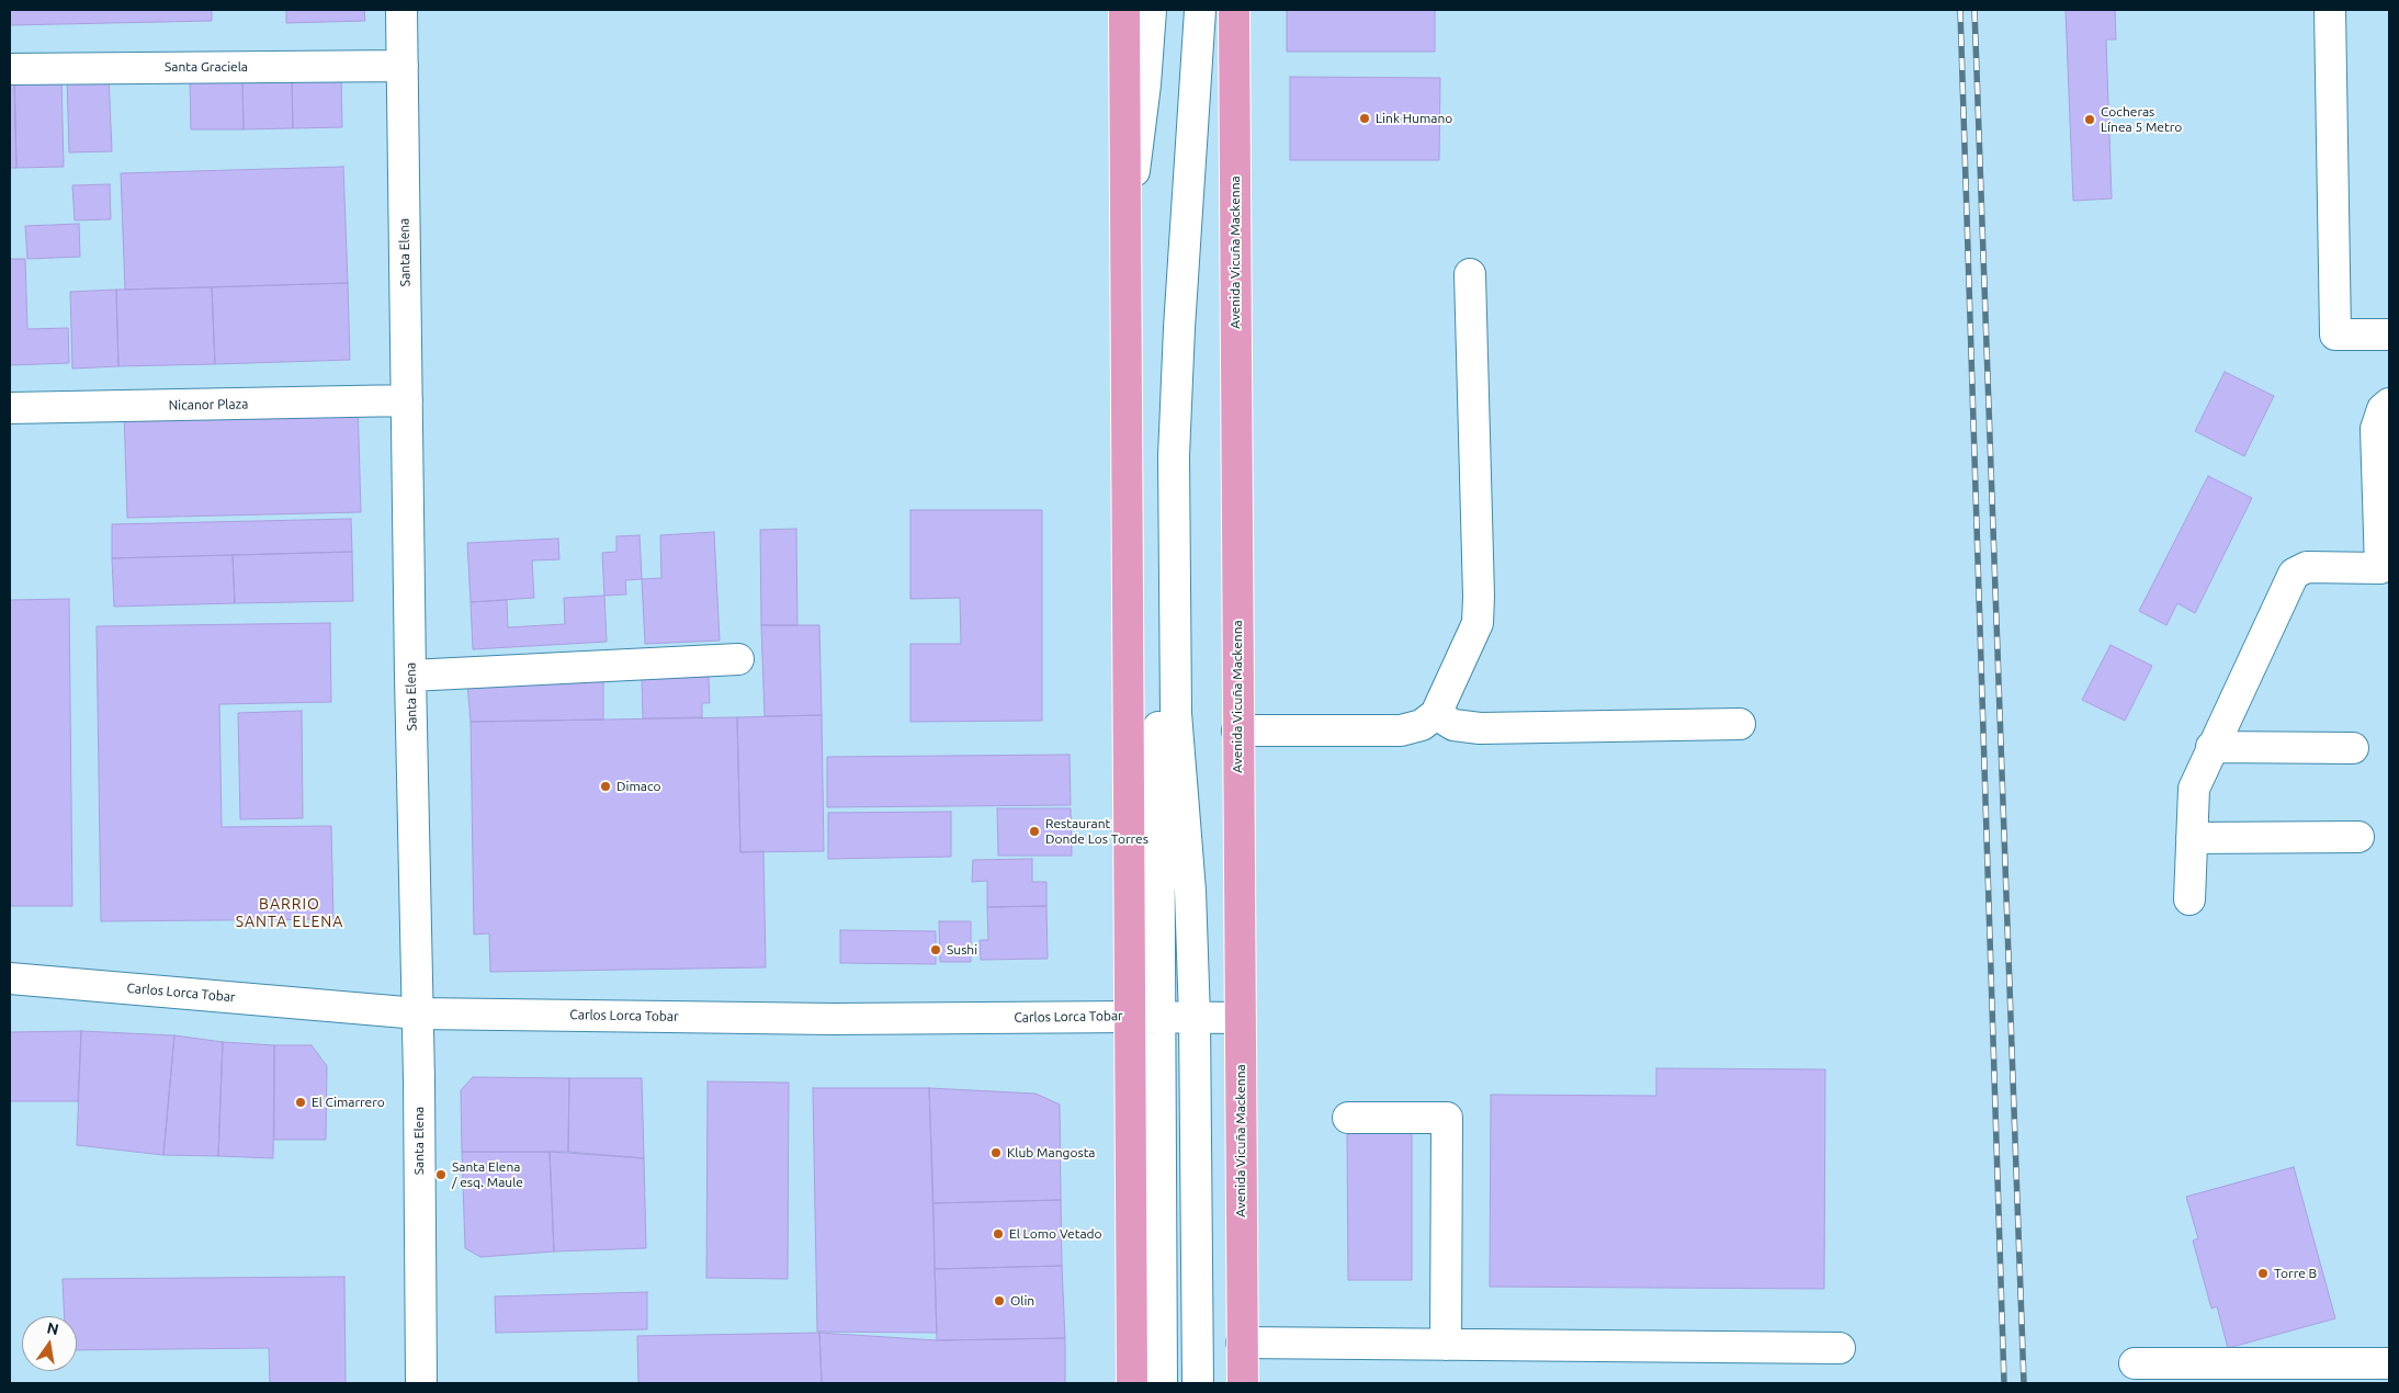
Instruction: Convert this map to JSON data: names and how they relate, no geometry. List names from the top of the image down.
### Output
{
  "streets": {
    "main road": ["Avenida Vicuña Mackenna"],
    "street": [
      "Santa Graciela",
      "Santa Elena",
      "Nicanor Plaza",
      "Carlos Lorca Tobar"
    ]
  },
  "crossings": [
    ["Santa Graciela", "Santa Elena"],
    ["Santa Elena", "Nicanor Plaza"],
    ["Santa Elena", "Carlos Lorca Tobar"],
    ["Avenida Vicuña Mackenna", "Carlos Lorca Tobar"]
  ],
  "districts": ["BARRIO SANTA ELENA"],
  "places": [
    "Link Humano",
    "Cocheras Línea 5 Metro",
    "Dimaco",
    "Restaurant Donde Los Torres",
    "Sushi",
    "El Cimarrero",
    "Klub Mangosta",
    "Santa Elena / esq. Maule",
    "El Lomo Vetado",
    "Torre B",
    "Olin"
  ],
  "north": "top"
}
